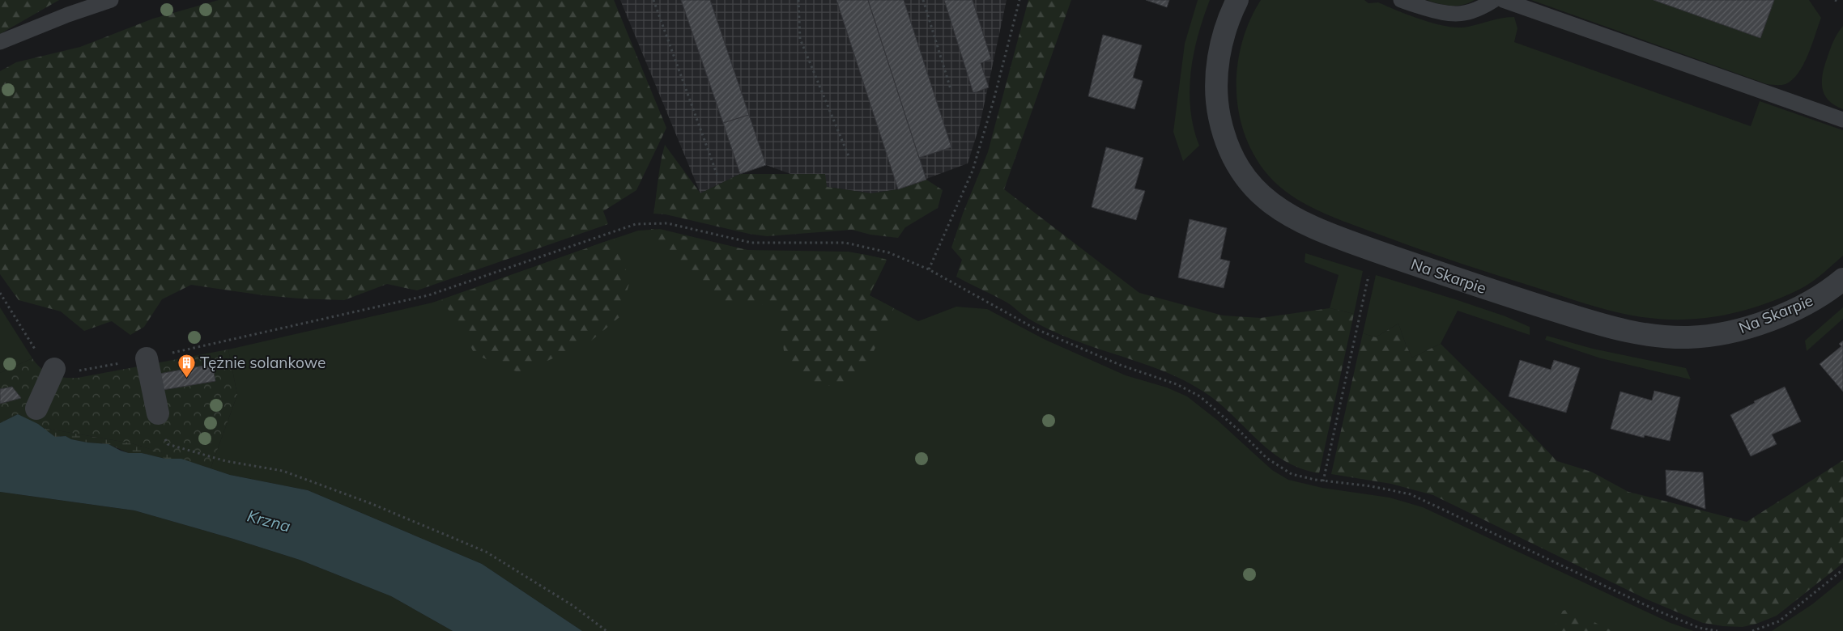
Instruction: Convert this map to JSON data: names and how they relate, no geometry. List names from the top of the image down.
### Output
{
  "streets": {
    "street": ["Na Skarpie"]
  },
  "water": ["Krzna"],
  "places": {
    "building": ["Tężnie solankowe"]
  }
}
